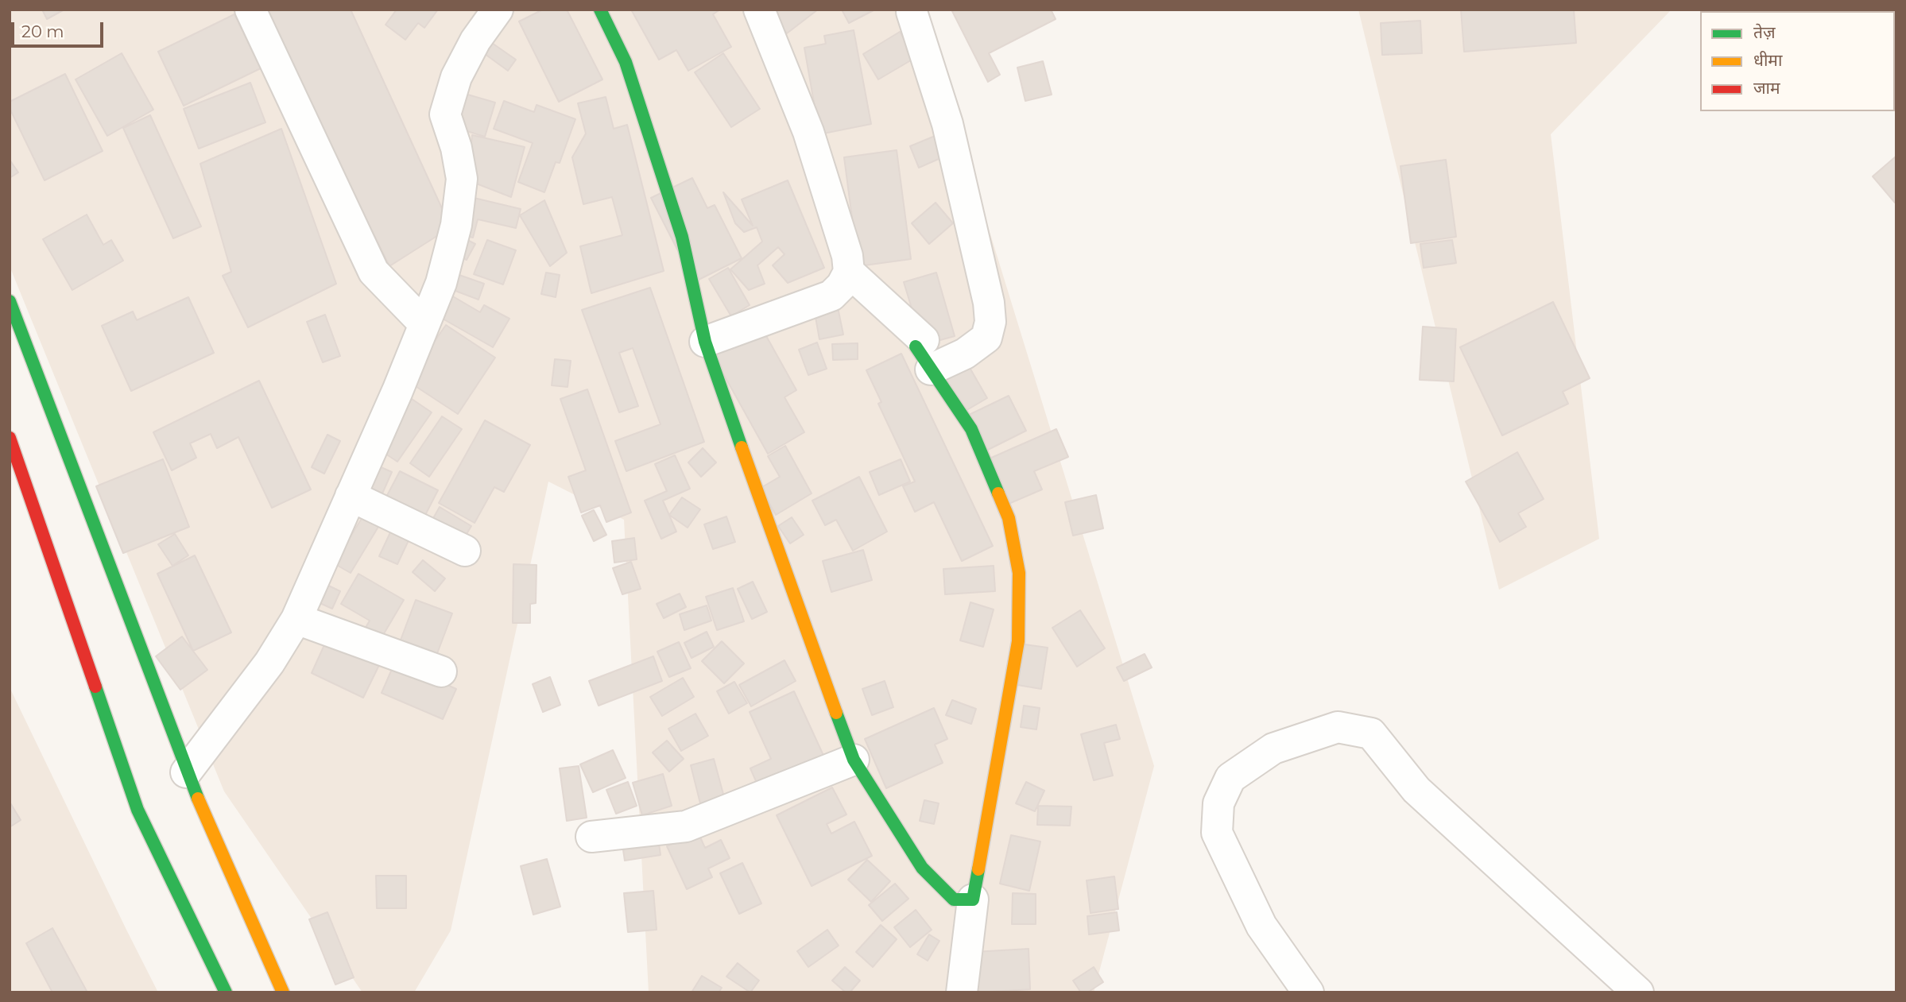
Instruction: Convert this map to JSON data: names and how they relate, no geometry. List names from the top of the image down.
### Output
{
  "legend": ["तेज़", "धीमा", "जाम"],
  "scale_bar": "20 m"
}
